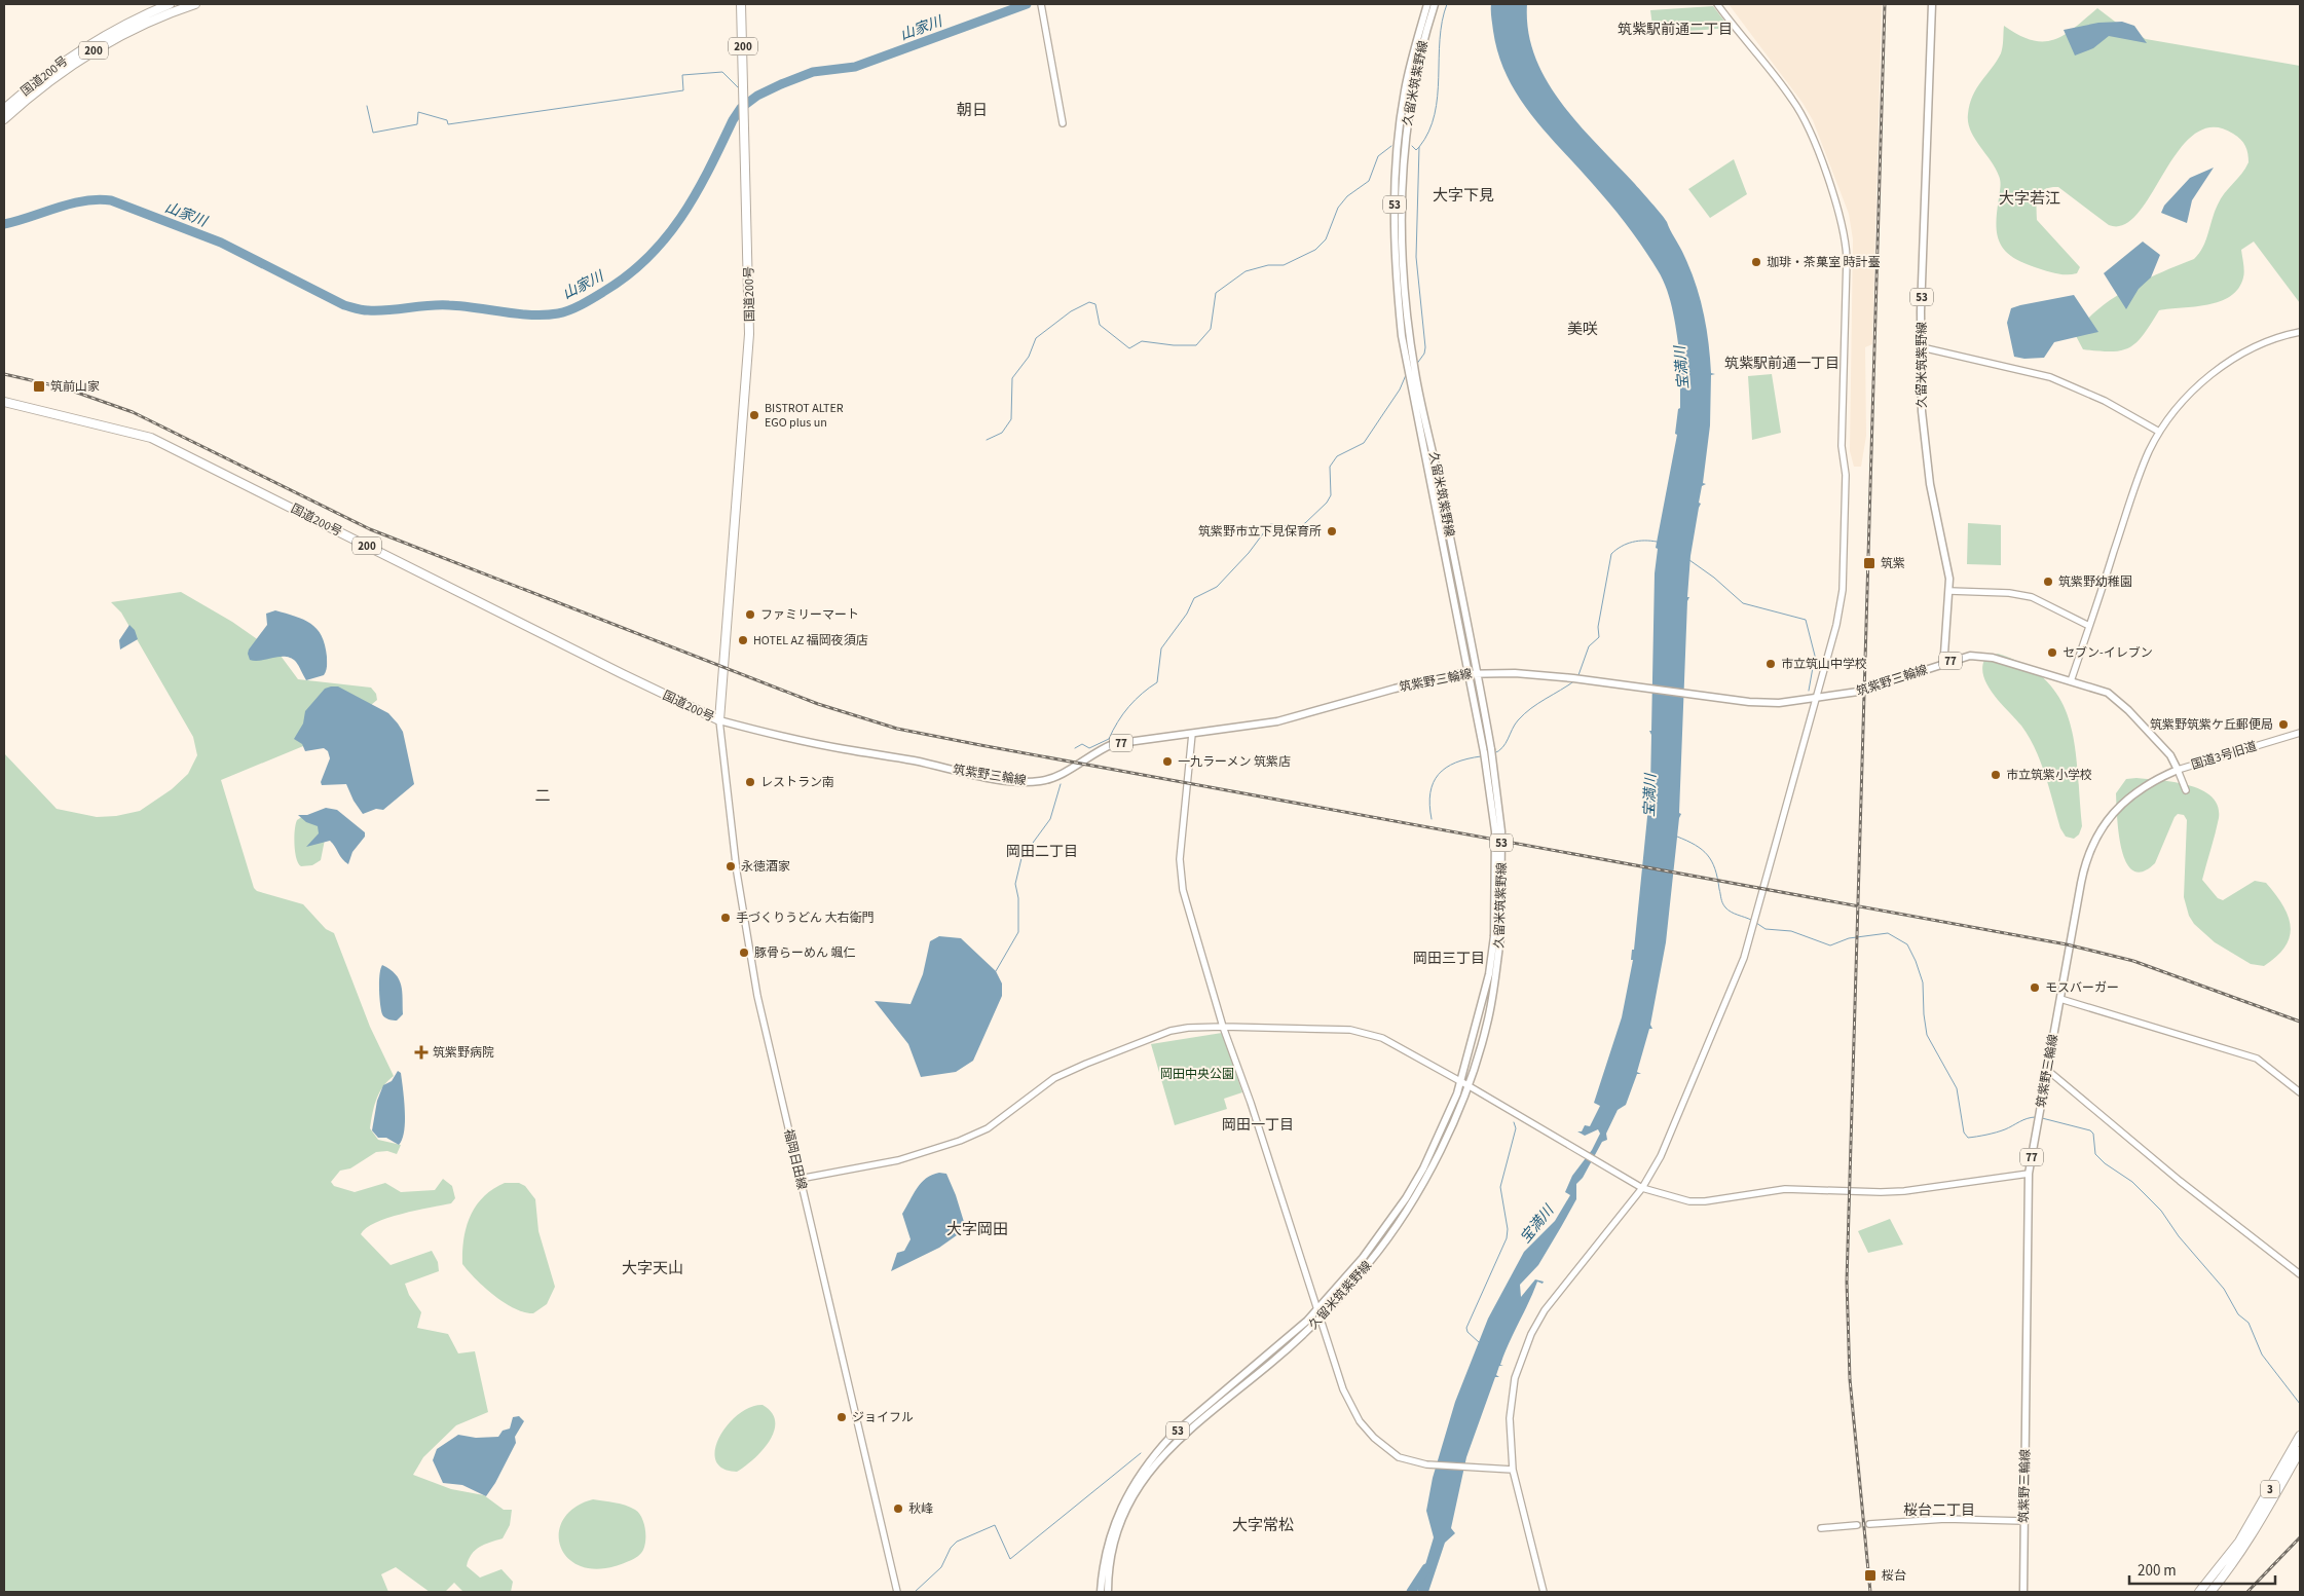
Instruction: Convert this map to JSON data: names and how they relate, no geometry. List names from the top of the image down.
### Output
{
  "streets": {
    "highway": ["200", "国道200号", "3"],
    "main road": [
      "久留米筑紫野線",
      "53",
      "77",
      "筑紫野三輪線"
    ],
    "street": ["国道3号旧道", "福岡日田線"]
  },
  "crossings": [
    ["国道200号", "筑紫野三輪線"],
    ["国道200号", "福岡日田線"],
    ["久留米筑紫野線", "筑紫野三輪線"],
    ["筑紫野三輪線", "国道3号旧道"],
    ["筑紫野三輪線", "福岡日田線"]
  ],
  "districts": [
    "筑紫駅前通二丁目",
    "朝日",
    "大字下見",
    "大字若江",
    "美咲",
    "筑紫駅前通一丁目",
    "二",
    "岡田二丁目",
    "岡田三丁目",
    "岡田一丁目",
    "大字岡田",
    "大字天山",
    "桜台二丁目",
    "大字常松"
  ],
  "water": ["山家川", "宝満川"],
  "parks": ["岡田中央公園"],
  "places": {
    "other": [
      "珈琲・茶菓室 時計臺",
      "BISTROT ALTER EGO plus un",
      "筑紫野市立下見保育所",
      "筑紫野幼稚園",
      "ファミリーマート",
      "HOTEL AZ 福岡夜須店",
      "セブン-イレブン",
      "市立筑山中学校",
      "筑紫野筑紫ケ丘郵便局",
      "一九ラーメン 筑紫店",
      "市立筑紫小学校",
      "レストラン南",
      "永徳酒家",
      "手づくりうどん 大右衛門",
      "豚骨らーめん 颯仁",
      "モスバーガー",
      "ジョイフル",
      "秋峰"
    ],
    "transit": ["筑前山家", "筑紫", "桜台"],
    "health": ["筑紫野病院"]
  },
  "scale_bar": "200 m"
}
